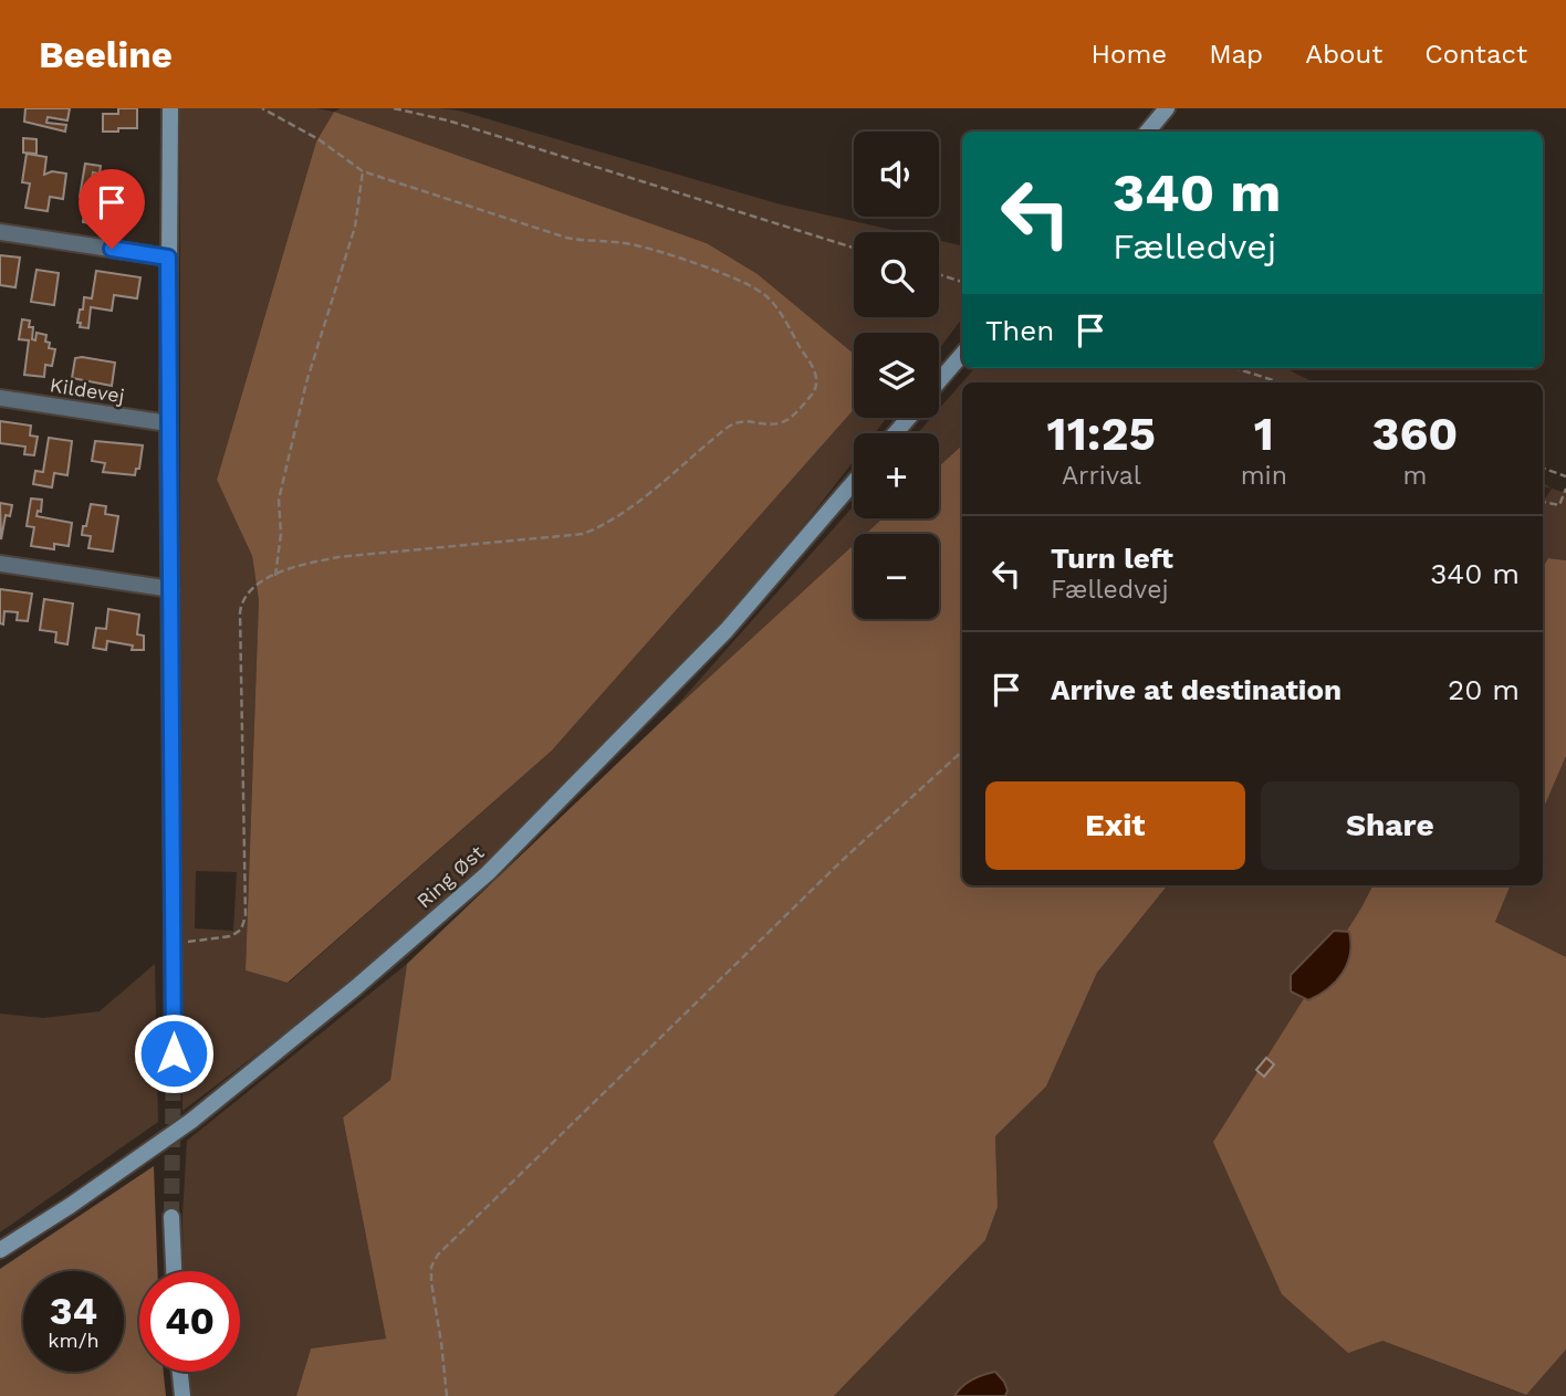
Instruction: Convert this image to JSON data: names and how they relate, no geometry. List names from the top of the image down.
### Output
{
  "streets": {
    "main road": ["Ring Øst"],
    "street": ["Kildevej"]
  },
  "page": {
    "header": "Beeline",
    "nav": [
      "Home",
      "Map",
      "About",
      "Contact"
    ],
    "map_buttons": ["+", "−"],
    "turn": ["340 m", "Fælledvej"],
    "then": "Then",
    "eta": [
      "11:25",
      "Arrival",
      "1",
      "min",
      "360",
      "m"
    ],
    "list": [
      {
        "name": "Turn left",
        "note": "Fælledvej",
        "value": "340 m"
      },
      {
        "name": "Arrive at destination",
        "value": "20 m"
      }
    ],
    "buttons": ["Exit", "Share"],
    "speed": "34 km/h",
    "limit": "40"
  }
}
